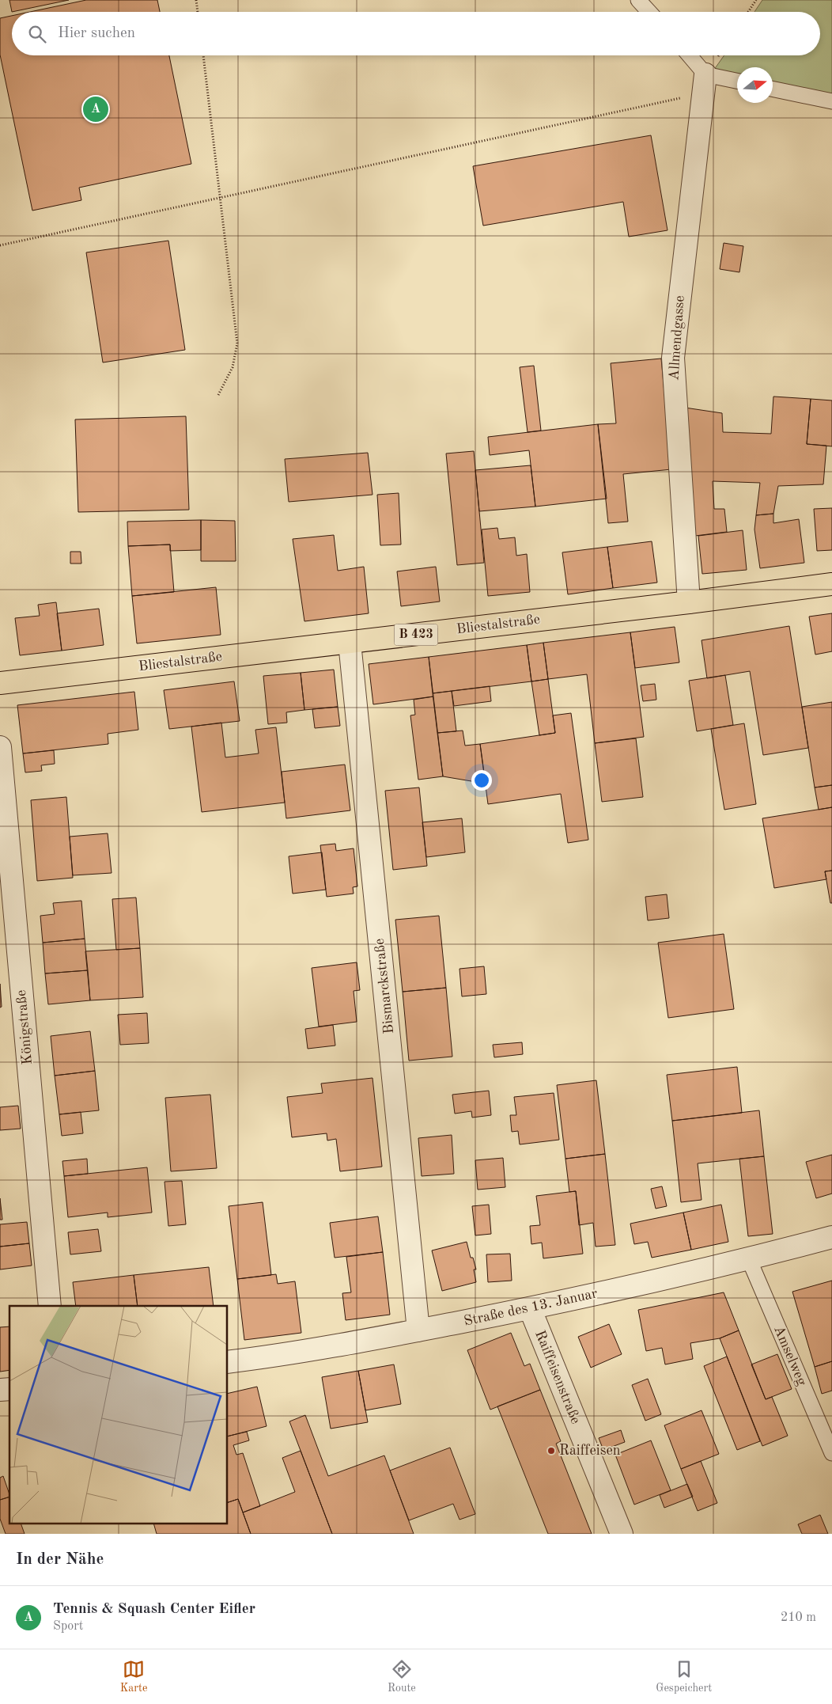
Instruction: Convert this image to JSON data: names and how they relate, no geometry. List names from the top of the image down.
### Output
{
  "streets": {
    "main road": ["Bliestalstraße", "B 423"],
    "street": [
      "Allmendgasse",
      "Bismarckstraße",
      "Königstraße",
      "Straße des 13. Januar",
      "Raiffeisenstraße"
    ],
    "lane": ["Amselweg"]
  },
  "crossings": [
    ["Allmendgasse", "Bliestalstraße"],
    ["Bliestalstraße", "Bismarckstraße"],
    ["Bismarckstraße", "Straße des 13. Januar"],
    ["Straße des 13. Januar", "Amselweg"],
    ["Straße des 13. Januar", "Raiffeisenstraße"]
  ],
  "places": ["Raiffeisen"],
  "north": "right",
  "page": {
    "search": "Hier suchen",
    "pins": "A",
    "heading": "In der Nähe",
    "list": [
      {
        "mark": "A",
        "name": "Tennis & Squash Center Eifler",
        "note": "Sport",
        "value": "210 m"
      }
    ],
    "nav": ["Karte", "Route", "Gespeichert"]
  }
}
